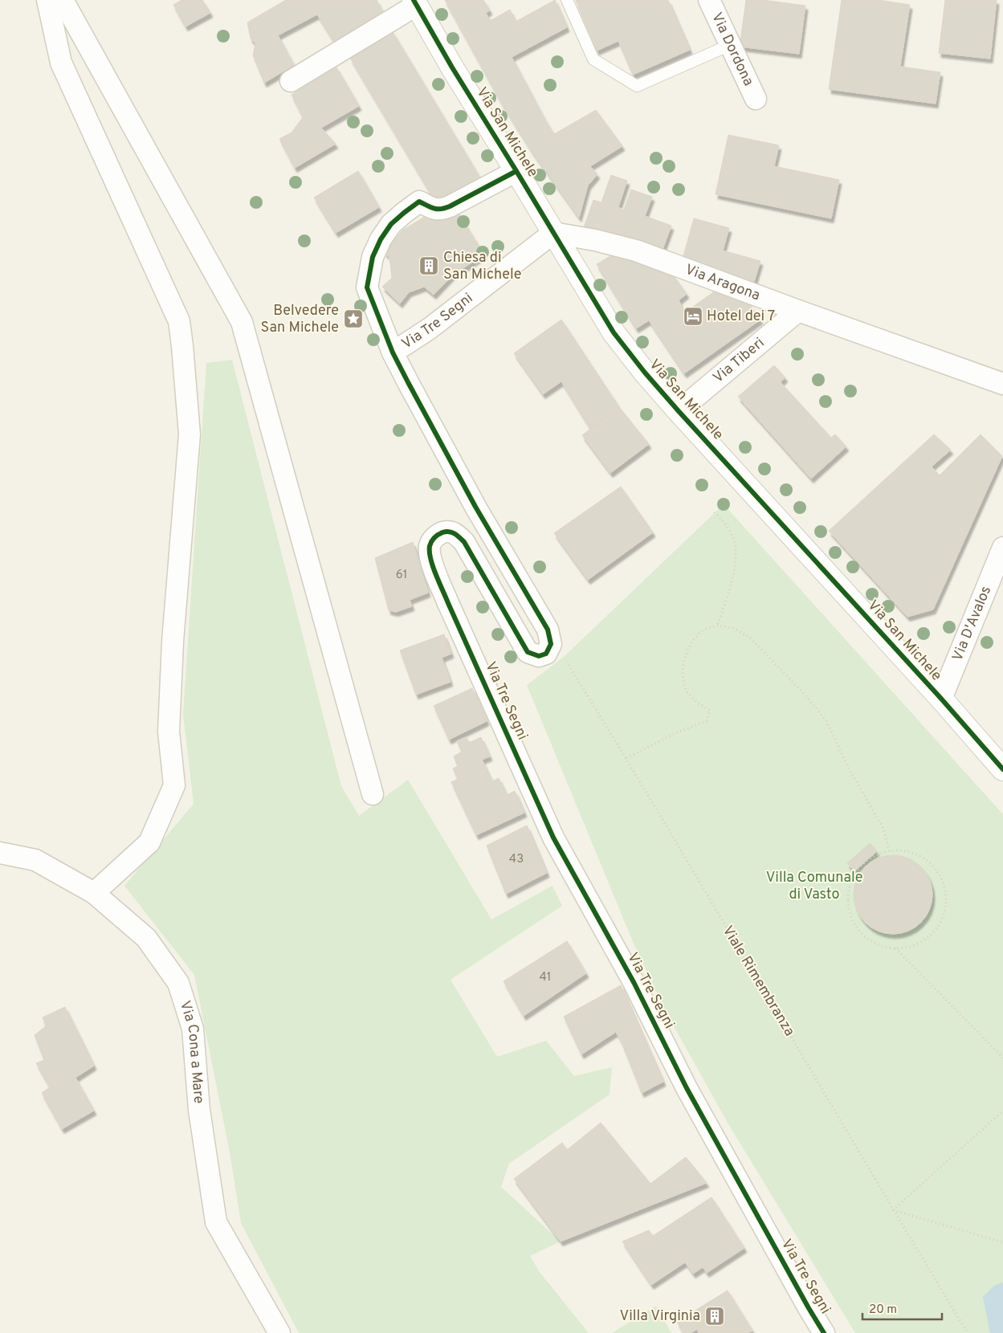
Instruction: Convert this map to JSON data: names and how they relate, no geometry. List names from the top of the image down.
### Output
{
  "streets": {
    "street": [
      "Via Dordona",
      "Via San Michele",
      "Via Aragona",
      "Via Tre Segni",
      "Via Tiberi",
      "Via D'Avalos",
      "Via Cona a Mare"
    ],
    "path": ["Viale Rimembranza"]
  },
  "crossings": [
    ["Via San Michele", "Via Aragona"],
    ["Via San Michele", "Via Tre Segni"],
    ["Via San Michele", "Via Tiberi"],
    ["Via San Michele", "Via D'Avalos"],
    ["Via Aragona", "Via Tre Segni"],
    ["Via Aragona", "Via Tiberi"]
  ],
  "parks": ["Villa Comunale di Vasto"],
  "places": {
    "building": ["Chiesa di San Michele", "Villa Virginia"],
    "hotel": ["Hotel dei 7"],
    "place": ["Belvedere San Michele"]
  },
  "house_numbers": ["61", "43", "41"],
  "scale_bar": "20 m"
}
